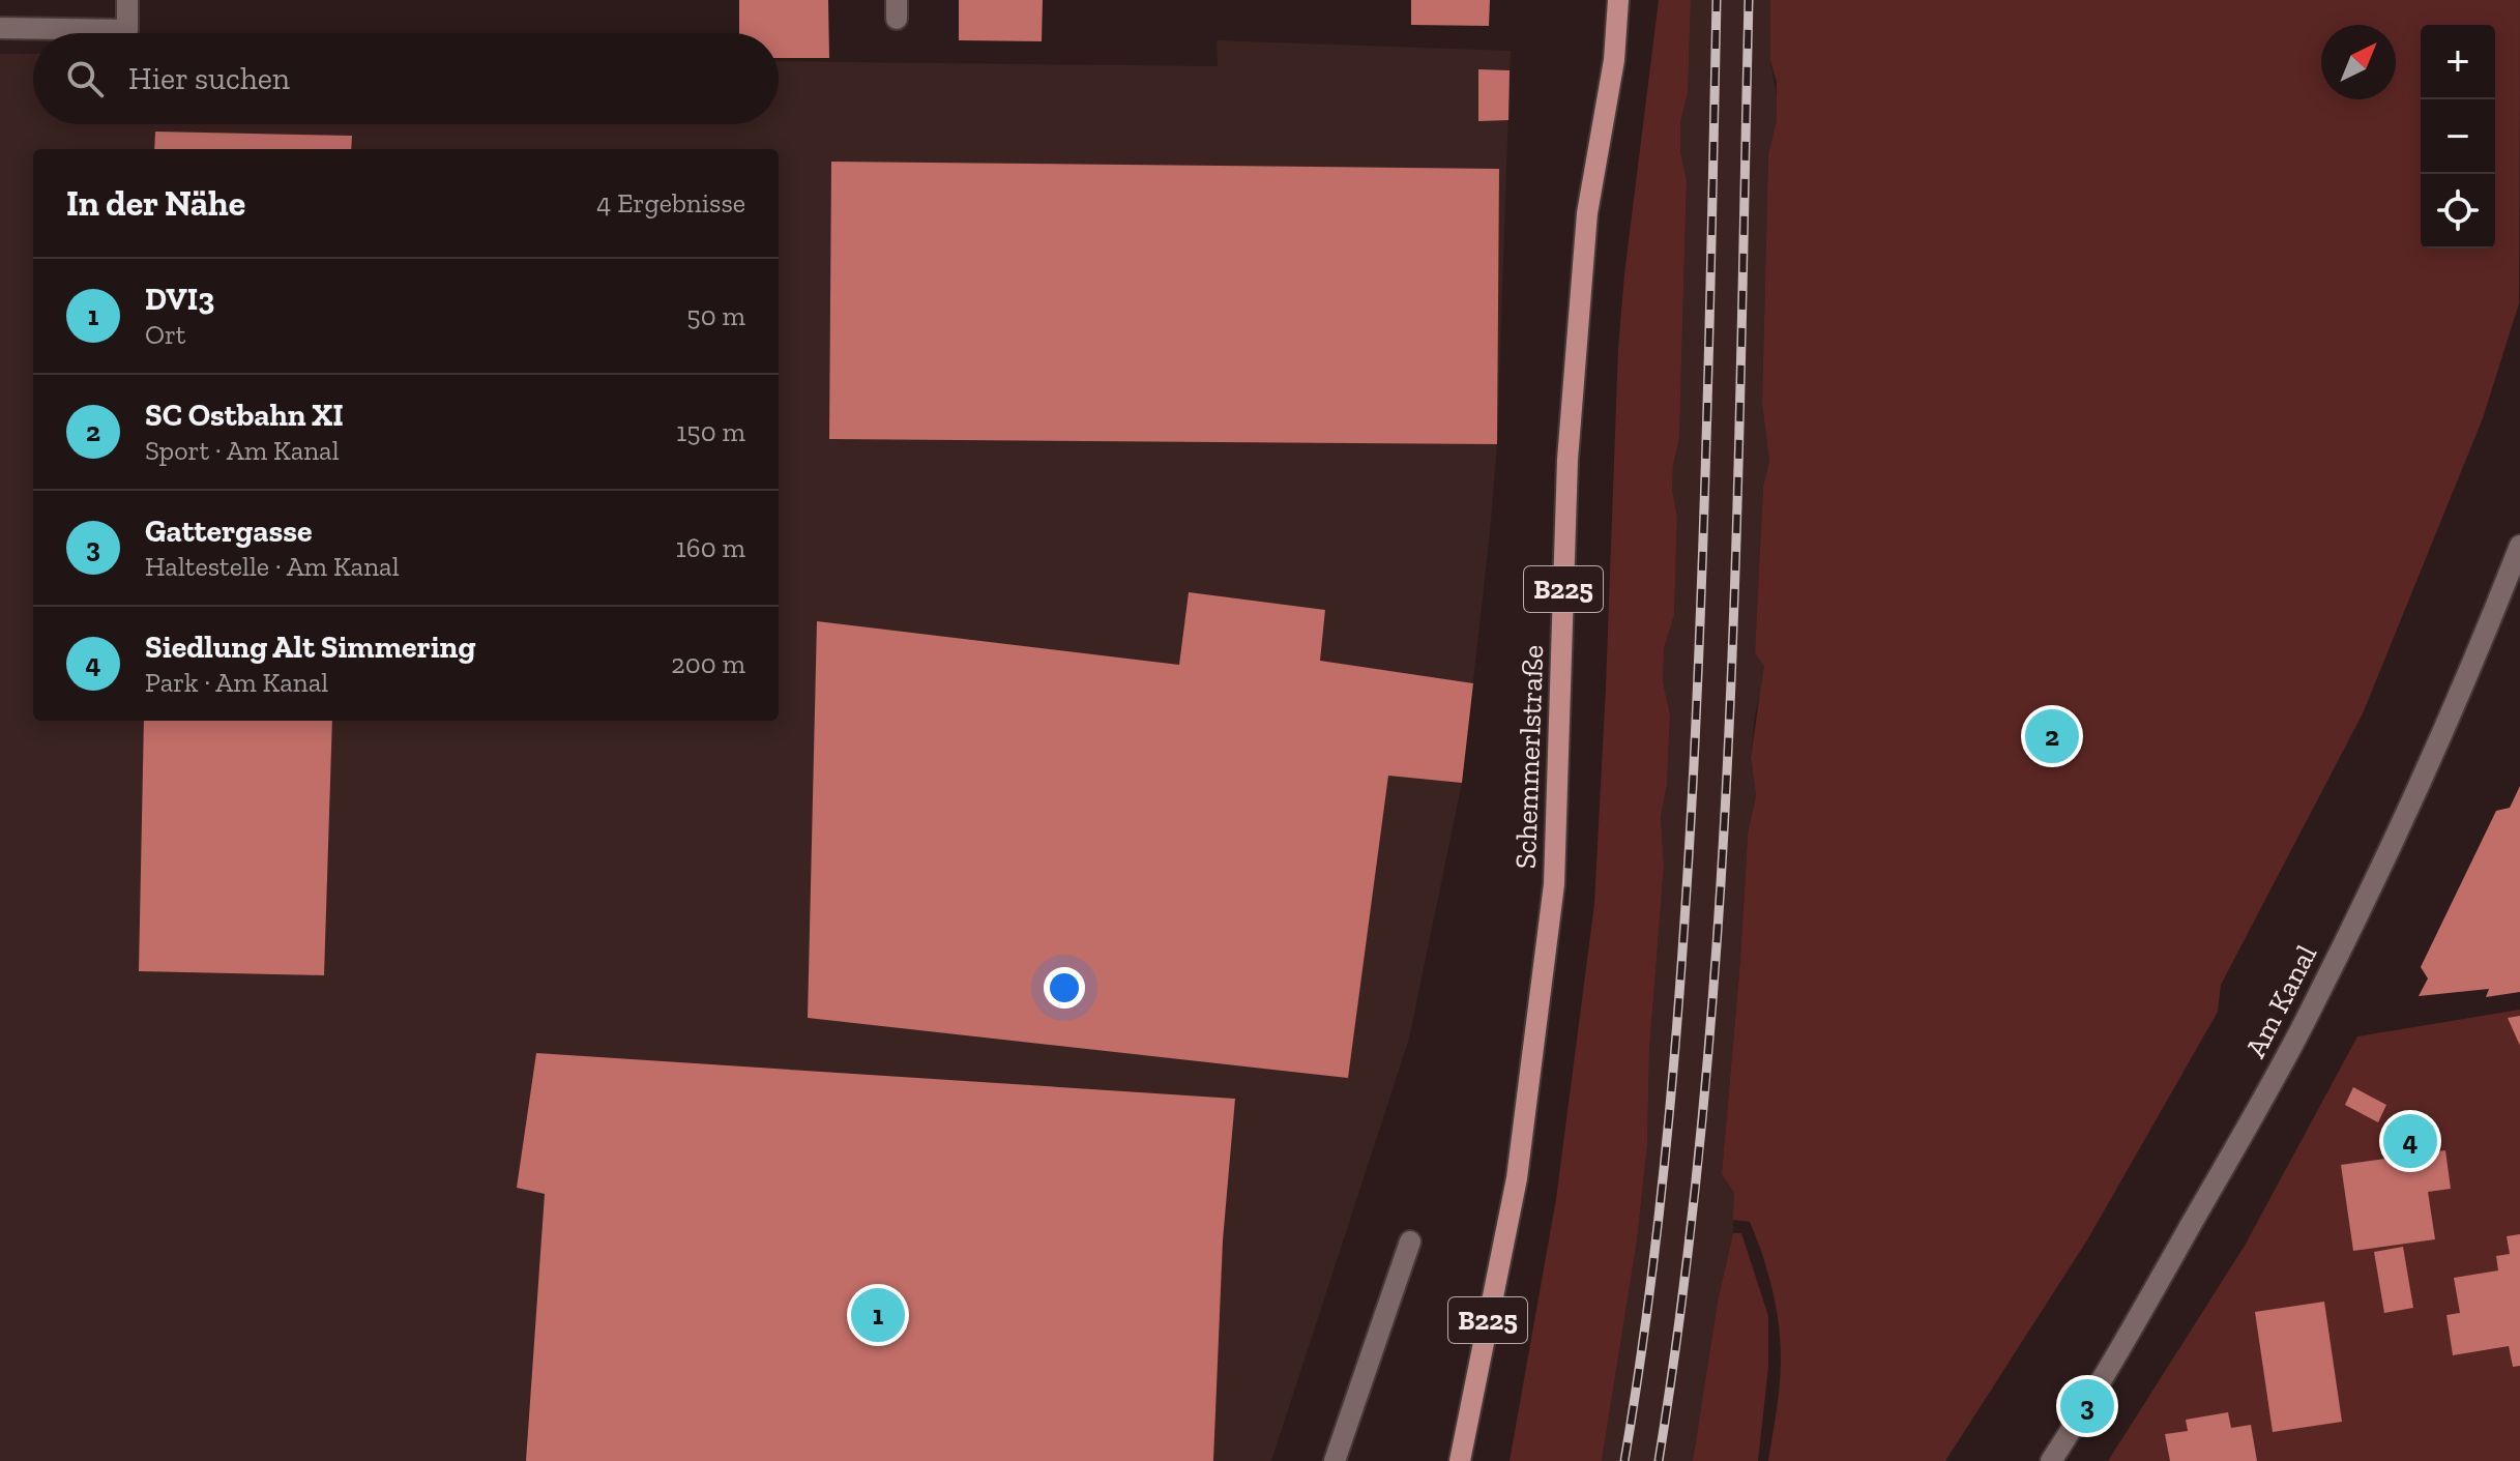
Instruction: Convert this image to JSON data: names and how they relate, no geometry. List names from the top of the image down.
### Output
{
  "streets": {
    "main road": ["B225", "Schemmerlstraße"],
    "street": ["Am Kanal"]
  },
  "north": "top right",
  "page": {
    "map_buttons": ["+", "−"],
    "search": "Hier suchen",
    "heading": ["In der Nähe", "4 Ergebnisse"],
    "list": [
      {
        "mark": "1",
        "name": "DVI3",
        "note": "Ort",
        "value": "50 m"
      },
      {
        "mark": "2",
        "name": "SC Ostbahn XI",
        "note": "Sport · Am Kanal",
        "value": "150 m"
      },
      {
        "mark": "3",
        "name": "Gattergasse",
        "note": "Haltestelle · Am Kanal",
        "value": "160 m"
      },
      {
        "mark": "4",
        "name": "Siedlung Alt Simmering",
        "note": "Park · Am Kanal",
        "value": "200 m"
      }
    ],
    "pins": [
      "2",
      "4",
      "1",
      "3"
    ]
  }
}
